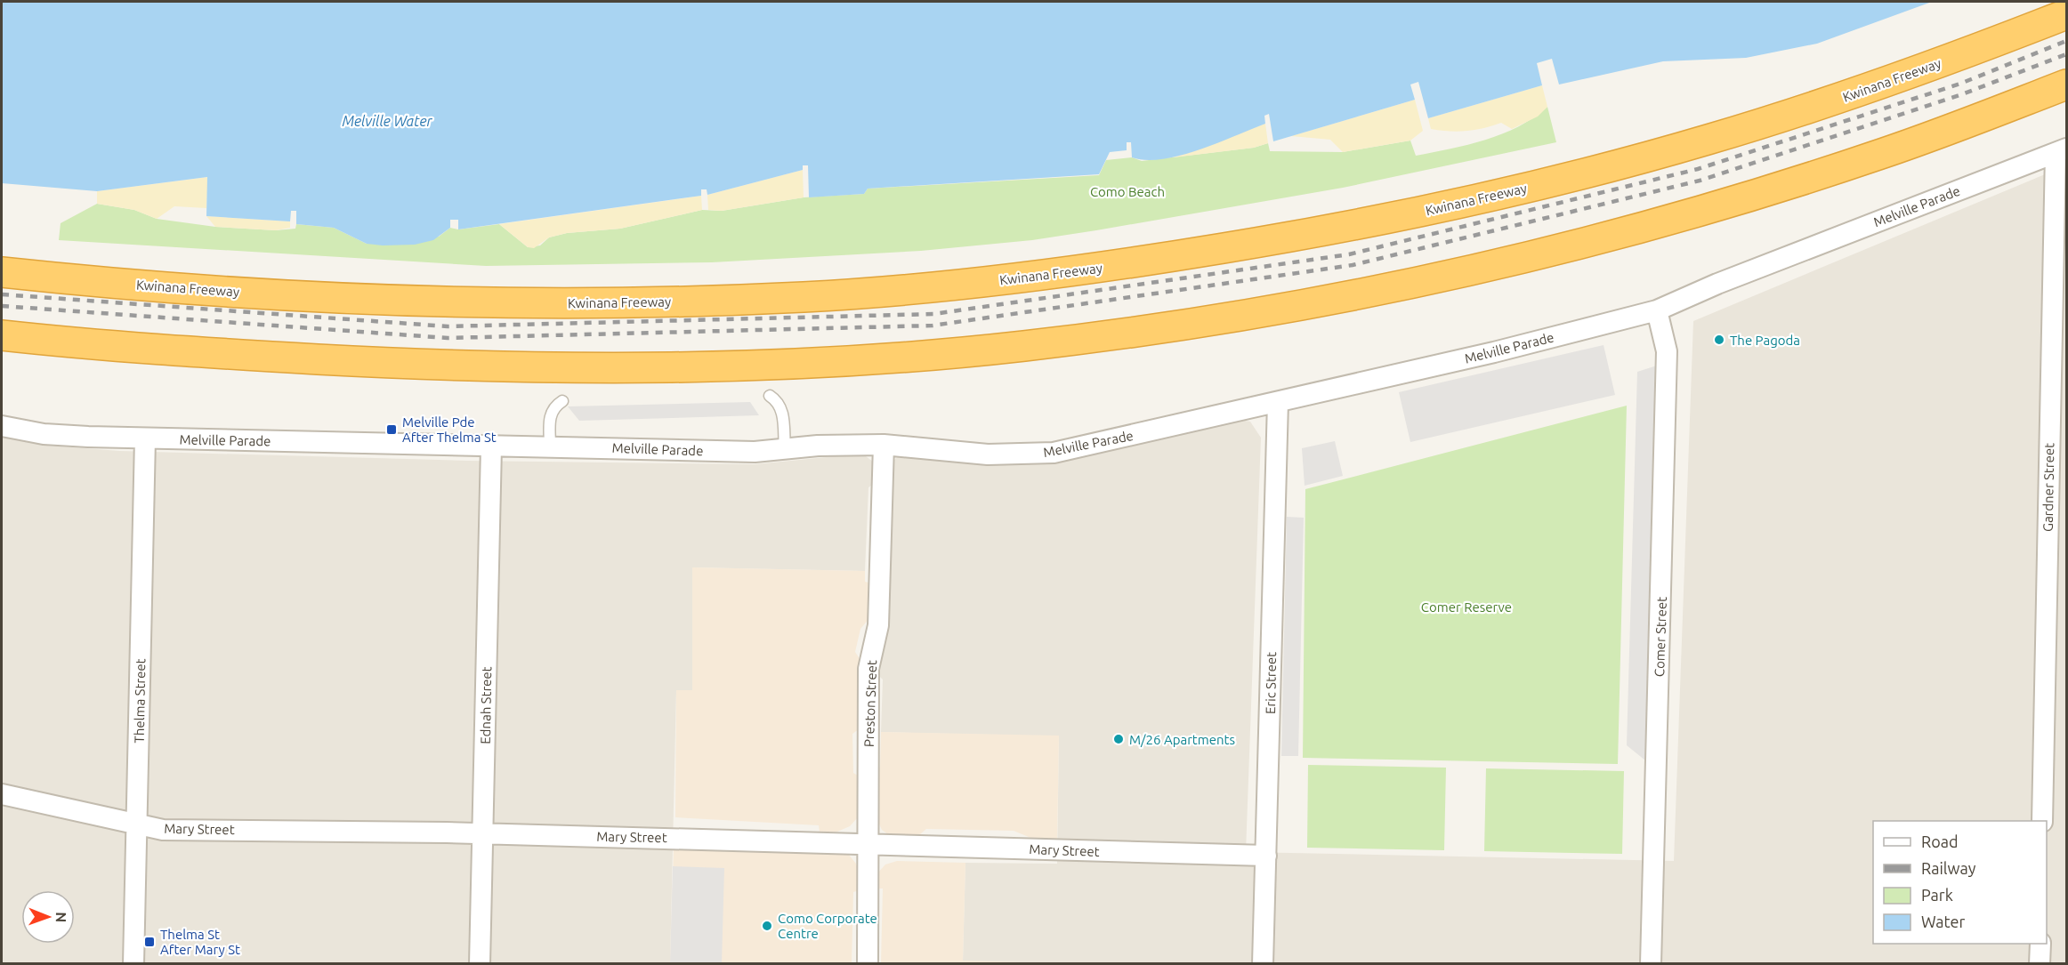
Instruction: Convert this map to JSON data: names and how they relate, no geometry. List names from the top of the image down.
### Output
{
  "streets": {
    "highway": ["Kwinana Freeway"],
    "street": [
      "Melville Parade",
      "Gardner Street",
      "Comer Street",
      "Eric Street",
      "Thelma Street",
      "Preston Street",
      "Ednah Street",
      "Mary Street"
    ]
  },
  "crossings": [
    ["Melville Parade", "Gardner Street"],
    ["Melville Parade", "Comer Street"],
    ["Melville Parade", "Eric Street"],
    ["Melville Parade", "Thelma Street"],
    ["Melville Parade", "Preston Street"],
    ["Melville Parade", "Ednah Street"],
    ["Eric Street", "Mary Street"],
    ["Thelma Street", "Mary Street"],
    ["Preston Street", "Mary Street"],
    ["Ednah Street", "Mary Street"]
  ],
  "water": ["Melville Water"],
  "parks": ["Como Beach", "Comer Reserve"],
  "places": {
    "other": ["The Pagoda", "M/26 Apartments", "Como Corporate Centre"],
    "transit": ["Melville Pde After Thelma St", "Thelma St After Mary St"]
  },
  "legend": [
    "Road",
    "Railway",
    "Park",
    "Water"
  ],
  "north": "right"
}
